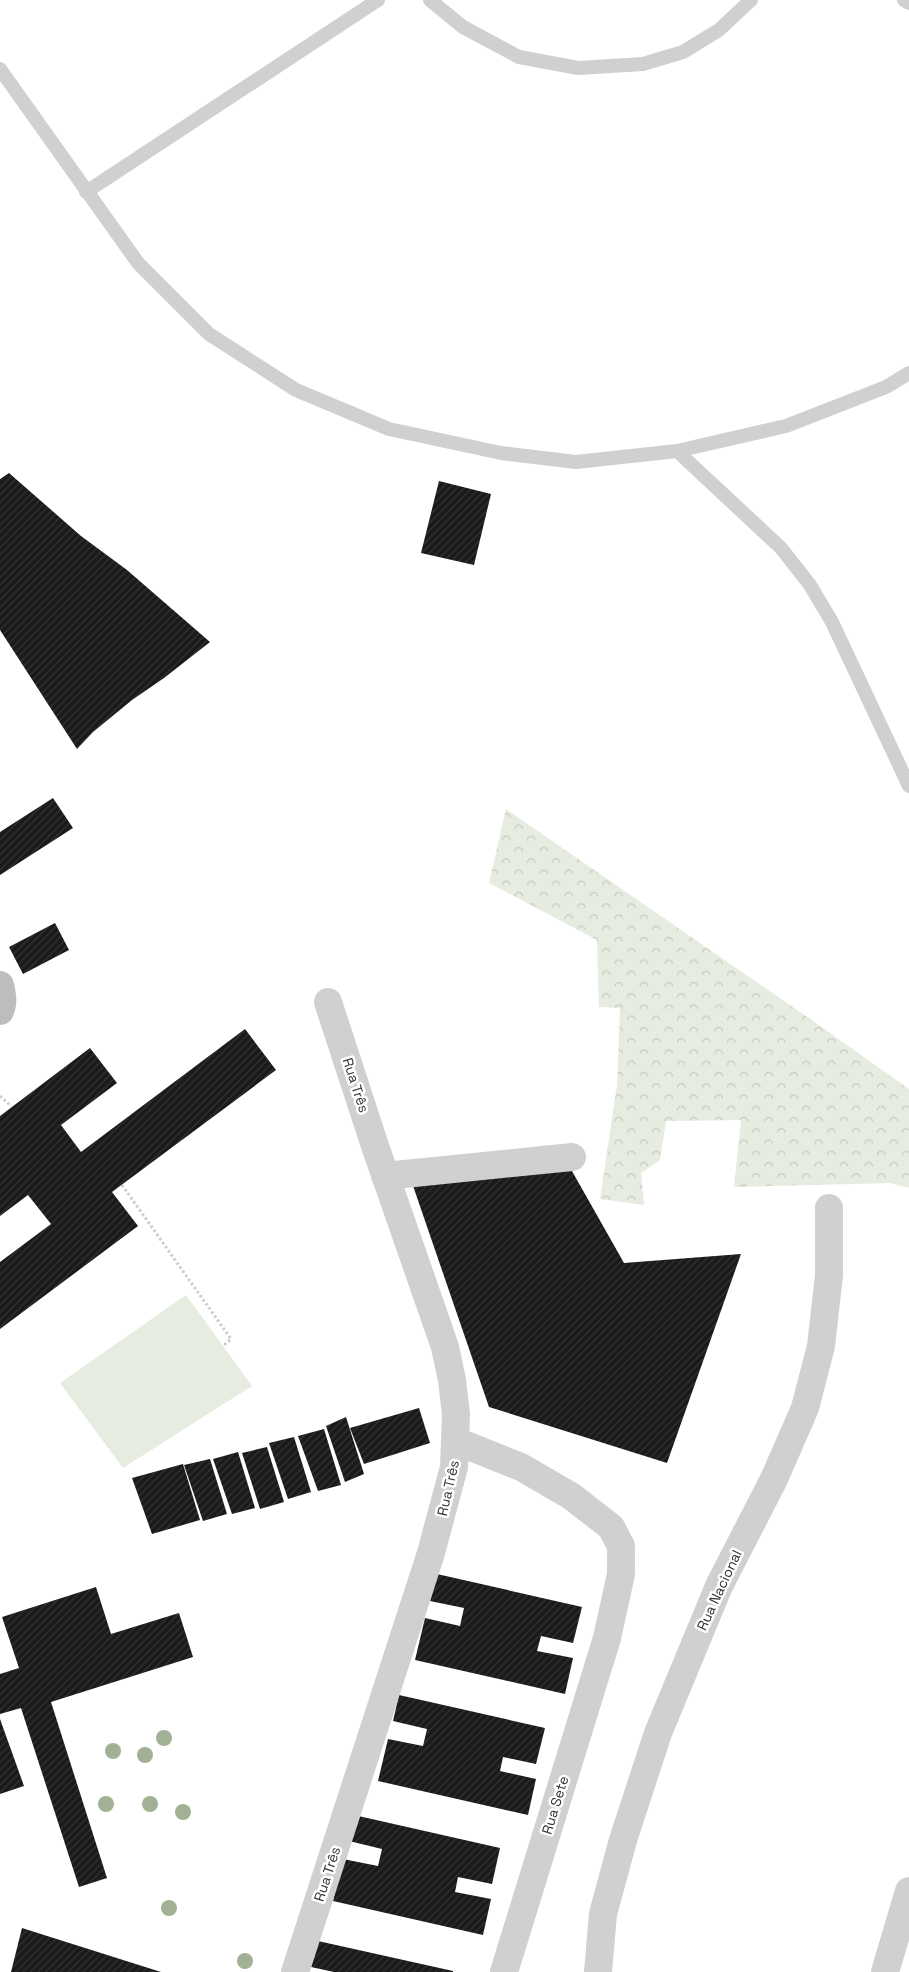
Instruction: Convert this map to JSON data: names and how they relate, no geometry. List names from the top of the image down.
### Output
{
  "streets": {
    "street": ["Rua Três", "Rua Nacional", "Rua Sete"]
  },
  "crossings": [
    ["Rua Três", "Rua Sete"]
  ]
}
